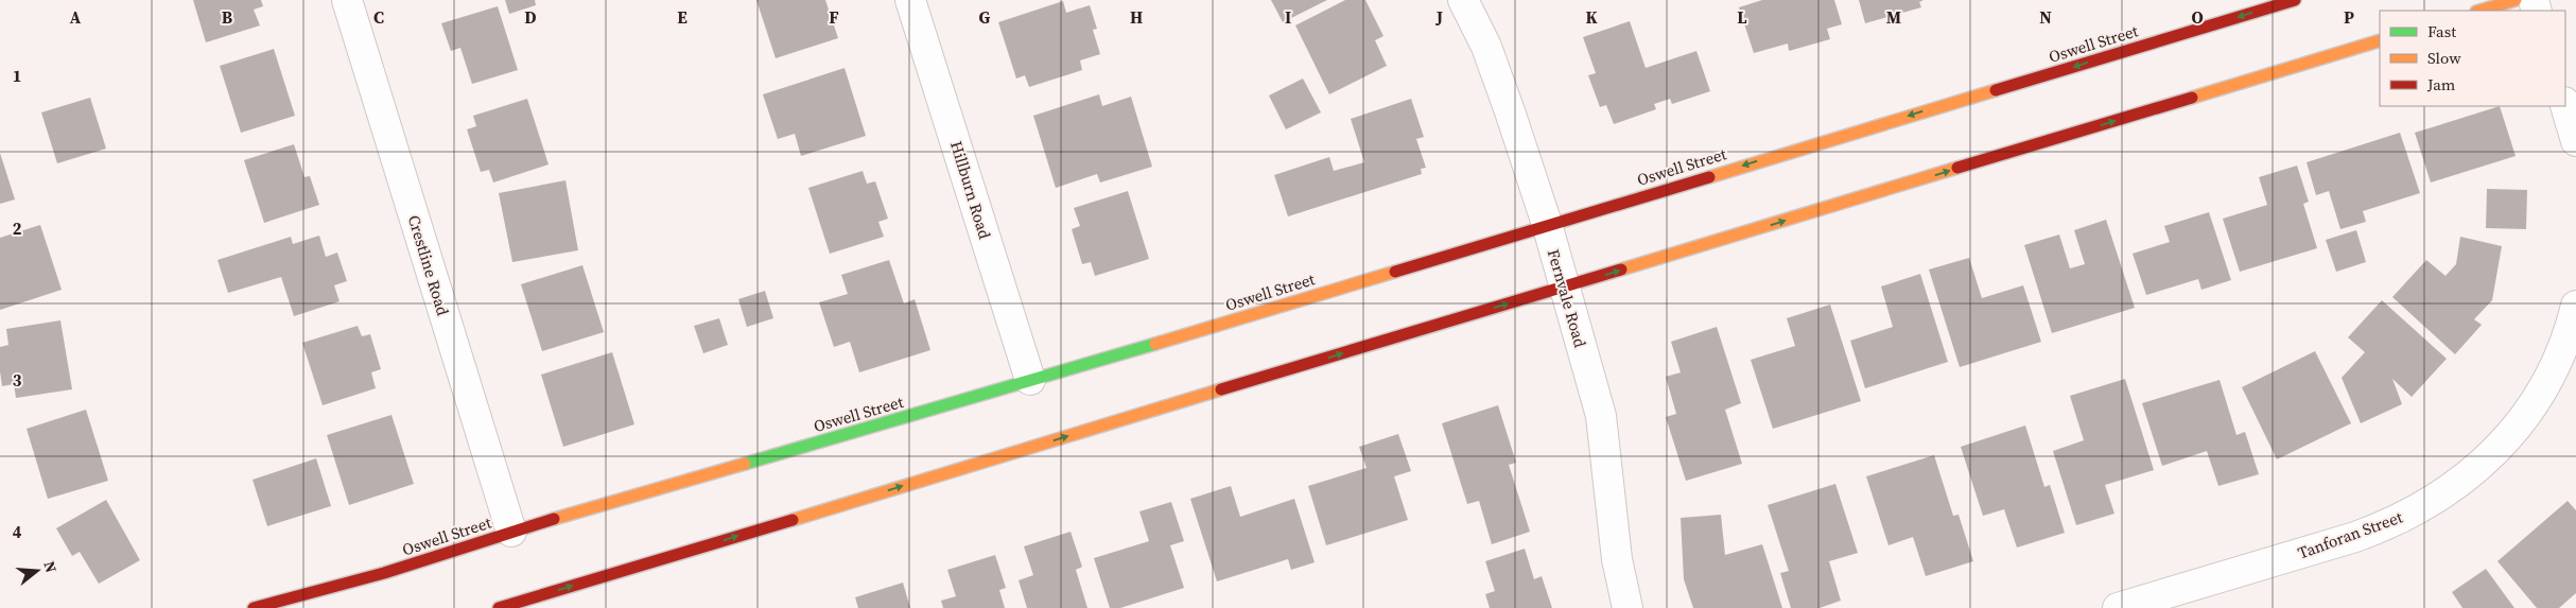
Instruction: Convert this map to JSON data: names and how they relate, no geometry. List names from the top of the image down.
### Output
{
  "streets": {
    "main road": ["Oswell Street"],
    "street": [
      "Hillburn Road",
      "Crestline Road",
      "Fernvale Road",
      "Tanforan Street"
    ]
  },
  "crossings": [
    ["Oswell Street", "Hillburn Road"],
    ["Oswell Street", "Crestline Road"],
    ["Oswell Street", "Fernvale Road"]
  ],
  "legend": ["Fast", "Slow", "Jam"],
  "north": "right",
  "grid": {
    "columns": [
      "A",
      "B",
      "C",
      "D",
      "E",
      "F",
      "G",
      "H",
      "I",
      "J",
      "K",
      "L",
      "M",
      "N",
      "O",
      "P"
    ],
    "rows": [
      "1",
      "2",
      "3",
      "4"
    ]
  }
}
